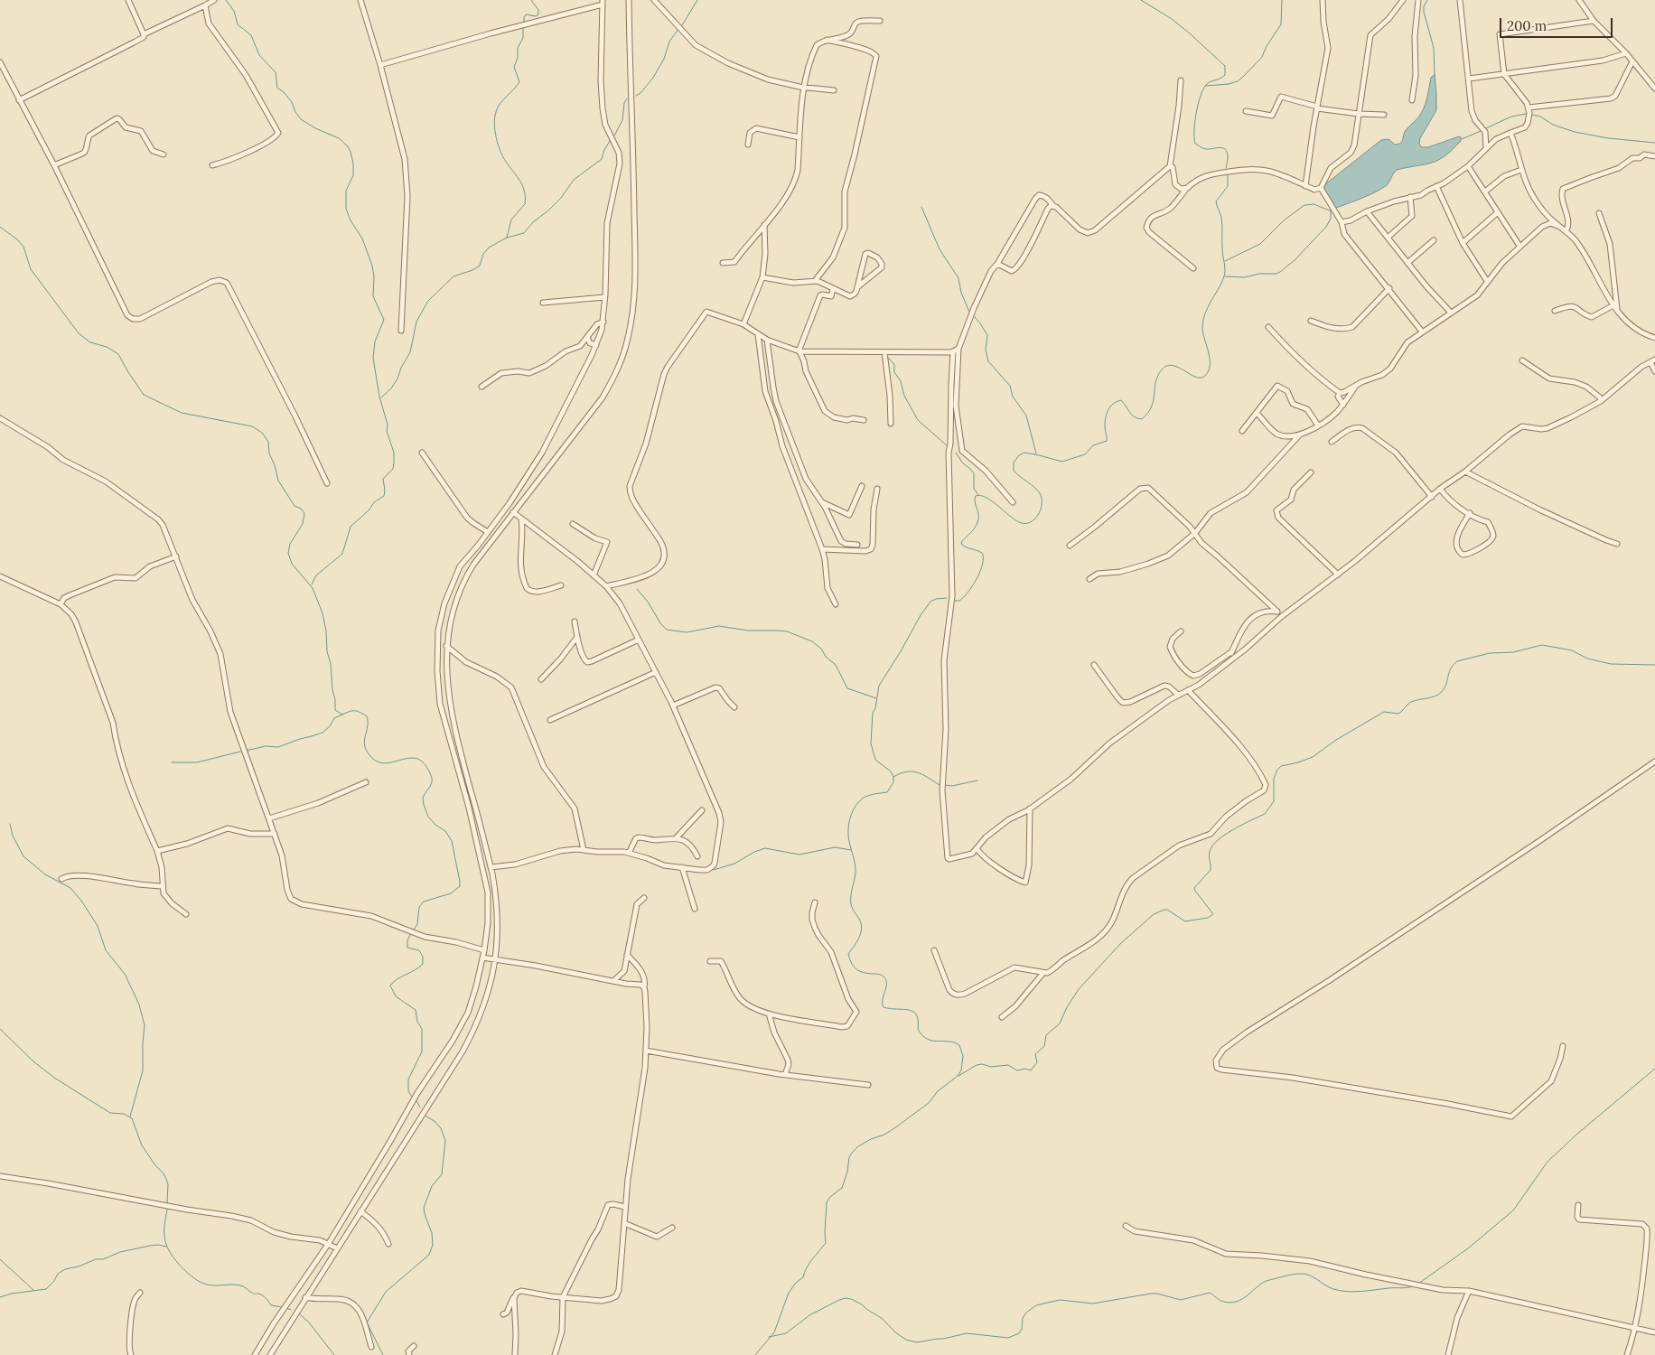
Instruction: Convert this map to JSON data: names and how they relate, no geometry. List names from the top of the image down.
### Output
{
  "scale_bar": "200 m"
}
